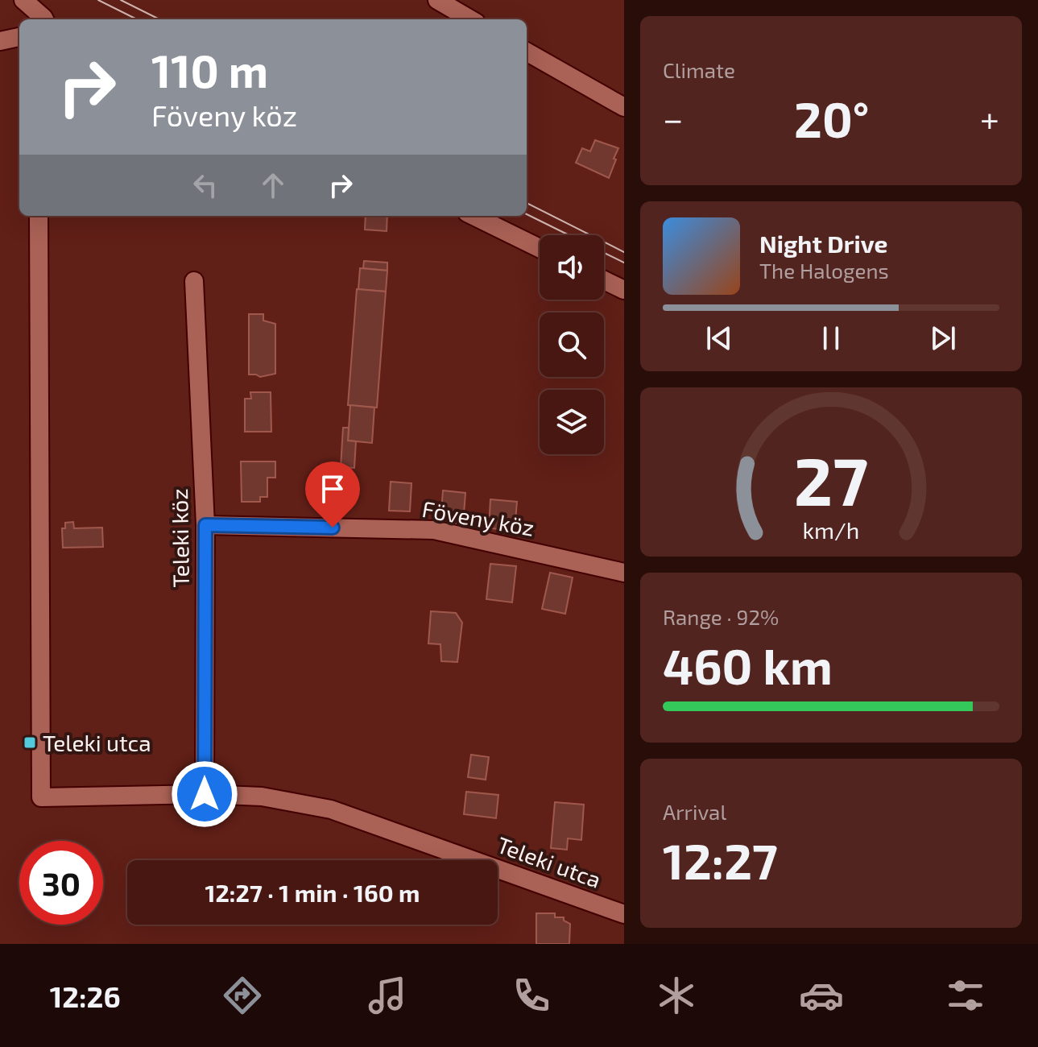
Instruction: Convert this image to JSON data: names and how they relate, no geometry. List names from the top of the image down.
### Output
{
  "streets": {
    "street": ["Föveny köz", "Teleki köz", "Teleki utca"]
  },
  "crossings": [
    ["Föveny köz", "Teleki köz"],
    ["Teleki köz", "Teleki utca"]
  ],
  "places": {
    "transit": ["Teleki utca"]
  },
  "page": {
    "tile": [
      "Climate",
      ["Range · 92%", "460 km"],
      ["Arrival", "12:27"]
    ],
    "turn": ["110 m", "Föveny köz"],
    "heat": ["−", "20°", "+"],
    "song": ["Night Drive", "The Halogens"],
    "limit": "30",
    "trip": "12:27 · 1 min · 160 m",
    "tabs": "12:26",
    "gauge": ["27", "km/h"]
  }
}
